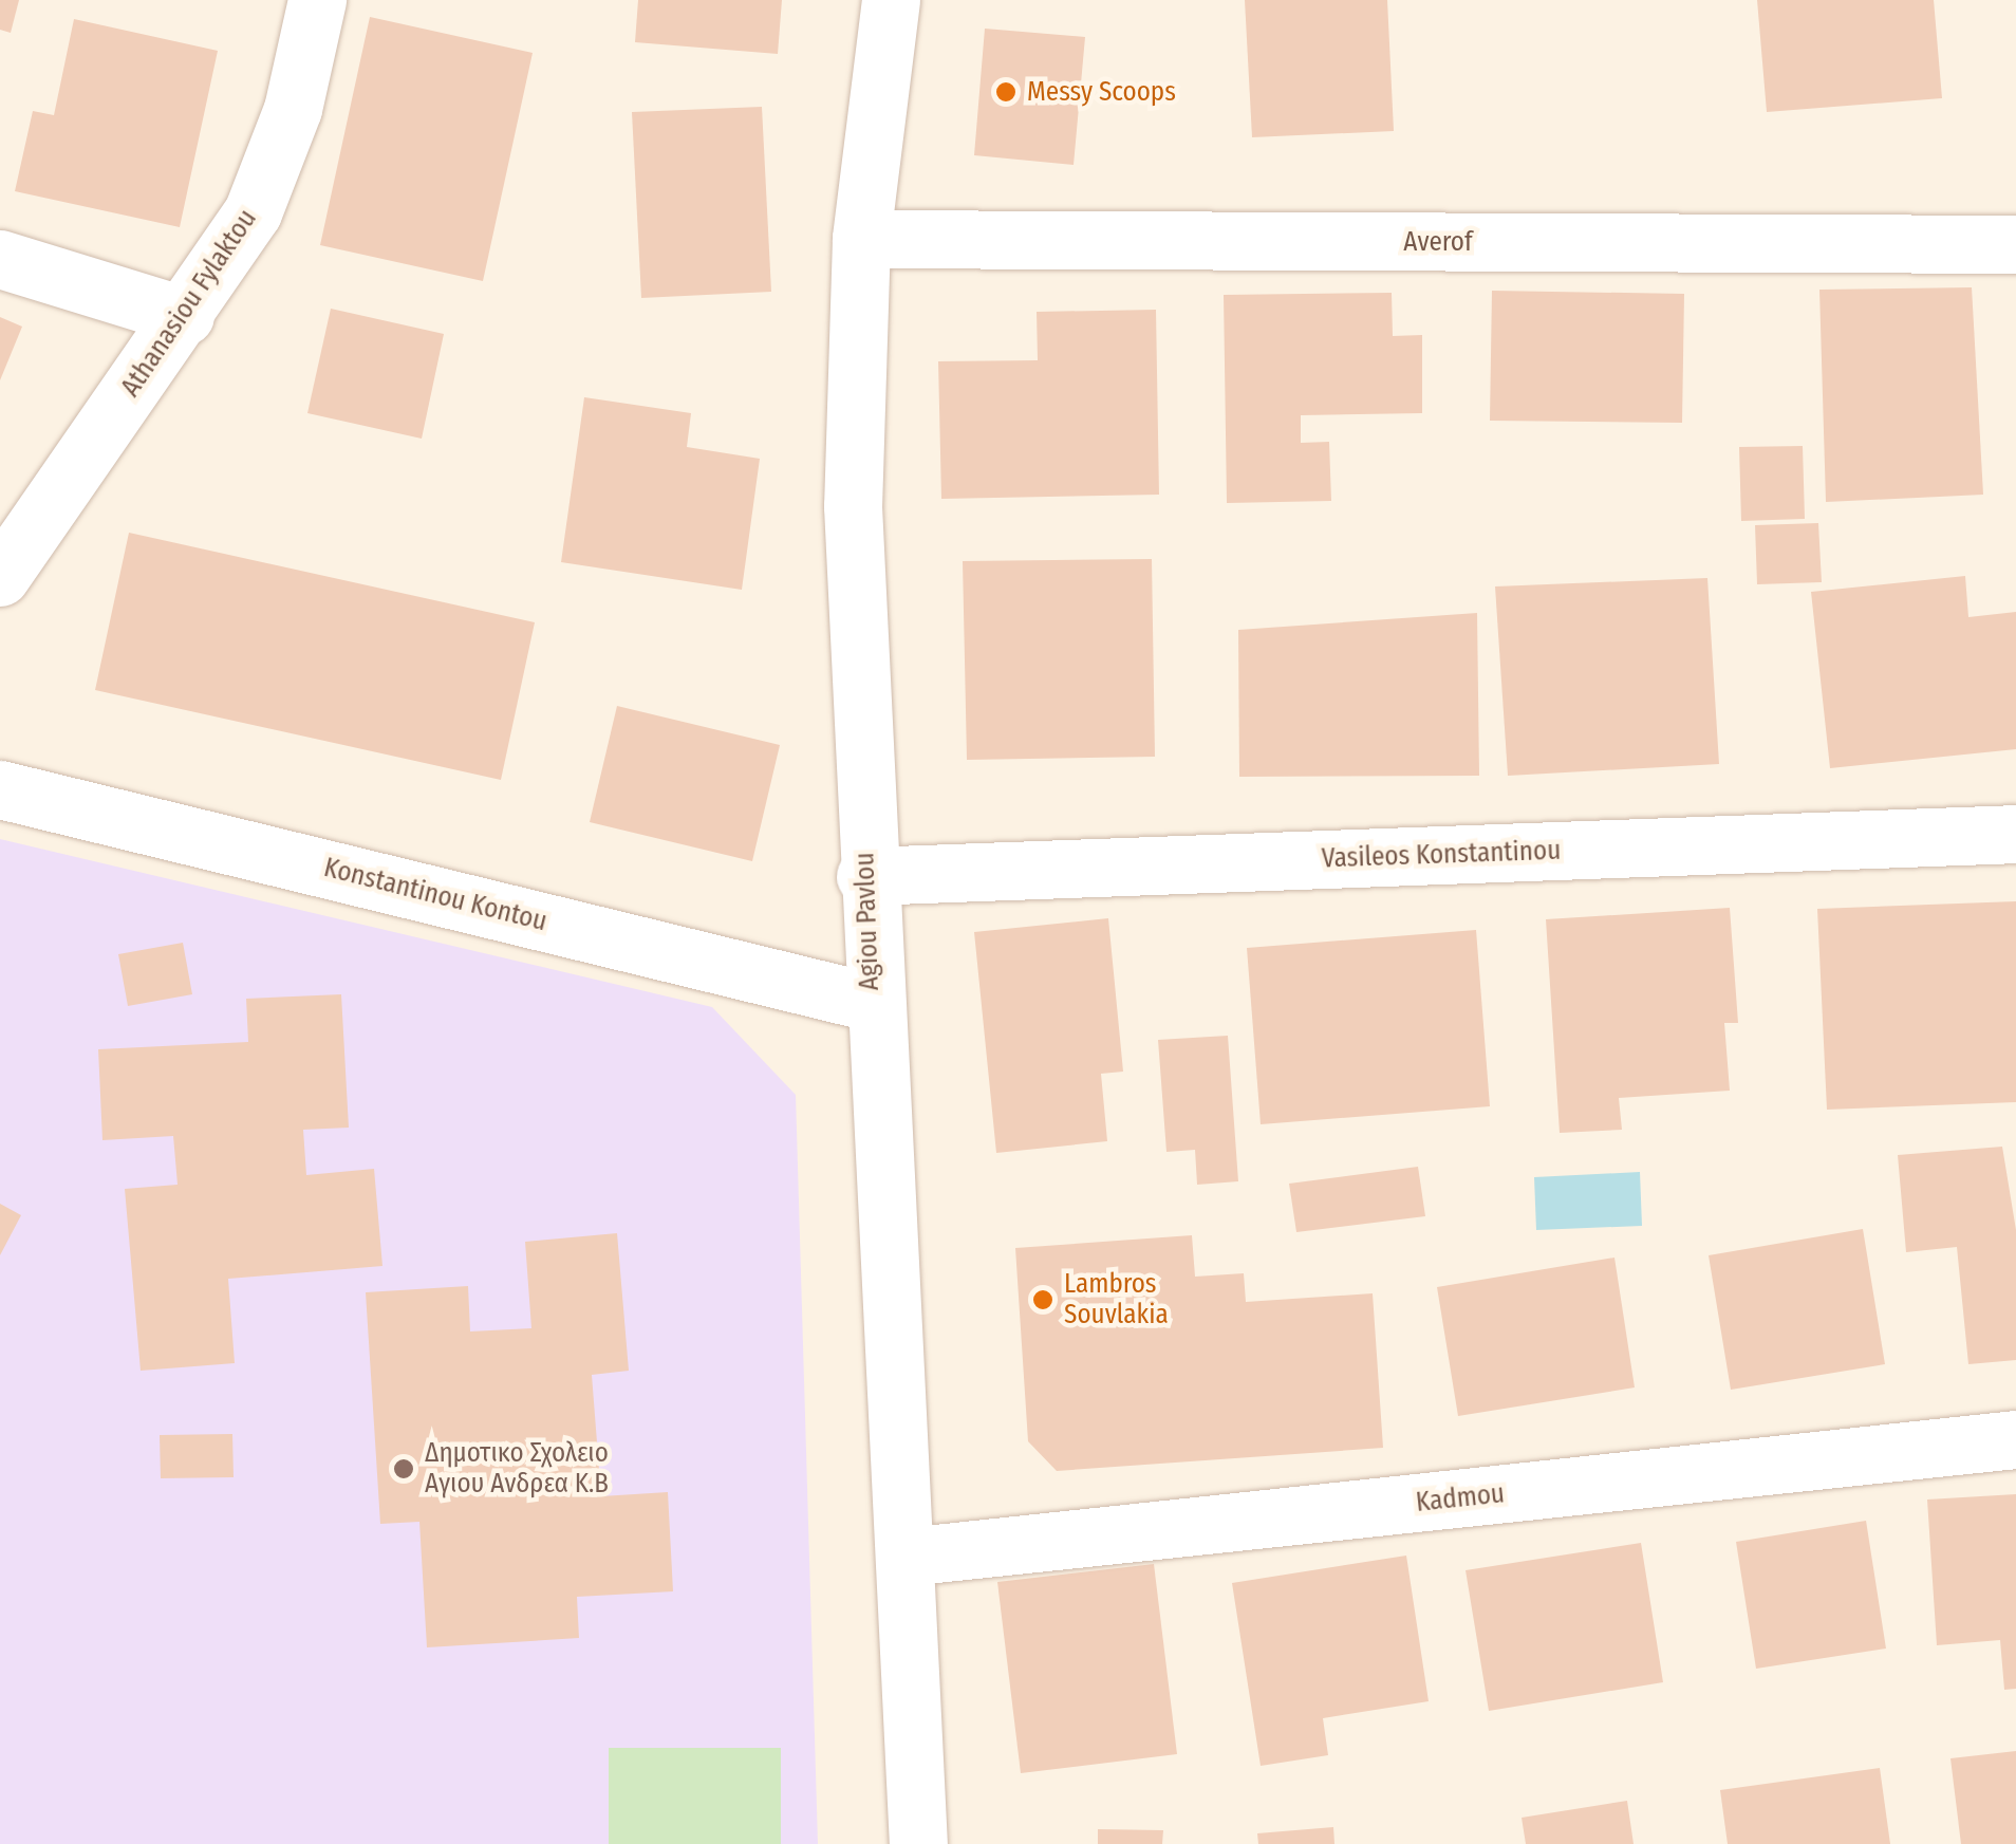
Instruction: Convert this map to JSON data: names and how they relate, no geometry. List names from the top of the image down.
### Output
{
  "streets": {
    "street": [
      "Averof",
      "Athanasiou Fylaktou",
      "Vasileos Konstantinou",
      "Konstantinou Kontou",
      "Agiou Pavlou",
      "Kadmou"
    ]
  },
  "crossings": [
    ["Averof", "Agiou Pavlou"],
    ["Vasileos Konstantinou", "Agiou Pavlou"],
    ["Konstantinou Kontou", "Agiou Pavlou"],
    ["Agiou Pavlou", "Kadmou"]
  ],
  "places": ["Messy Scoops", "Lambros Souvlakia", "Δημοτικο Σχολειο Αγιου Ανδρεα Κ.Β"]
}
